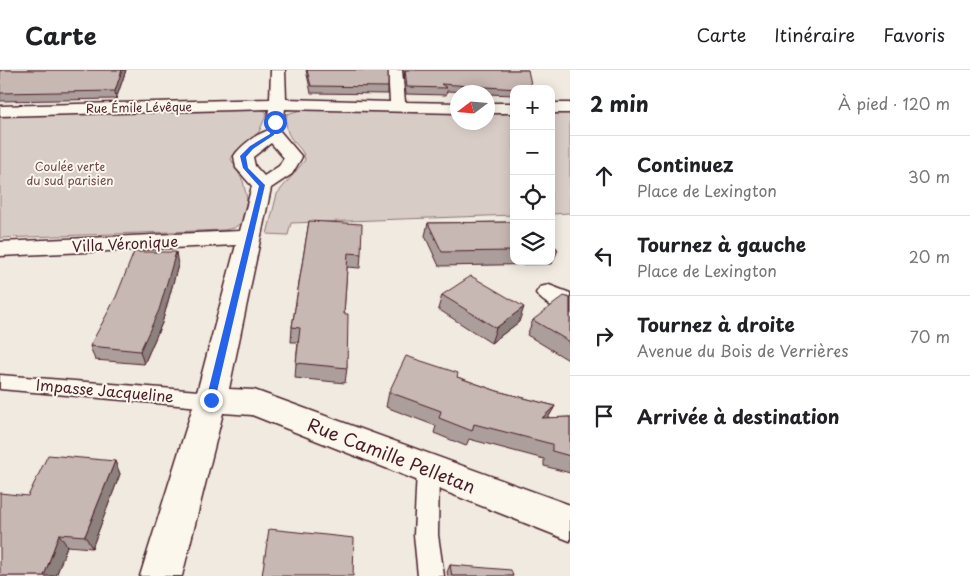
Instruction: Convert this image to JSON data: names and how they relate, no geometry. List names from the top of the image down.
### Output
{
  "streets": {
    "street": ["Rue Émile Lévêque", "Villa Véronique", "Rue Camille Pelletan"],
    "lane": ["Impasse Jacqueline"]
  },
  "crossings": [
    ["Impasse Jacqueline", "Rue Camille Pelletan"]
  ],
  "parks": ["Coulée verte du sud parisien"],
  "north": "left",
  "page": {
    "header": "Carte",
    "nav": ["Carte", "Itinéraire", "Favoris"],
    "heading": ["2 min", "À pied · 120 m"],
    "map_buttons": ["+", "−"],
    "list": [
      ["Continuez", "Place de Lexington", "30 m"],
      ["Tournez à gauche", "Place de Lexington", "20 m"],
      ["Tournez à droite", "Avenue du Bois de Verrières", "70 m"],
      "Arrivée à destination"
    ]
  }
}
